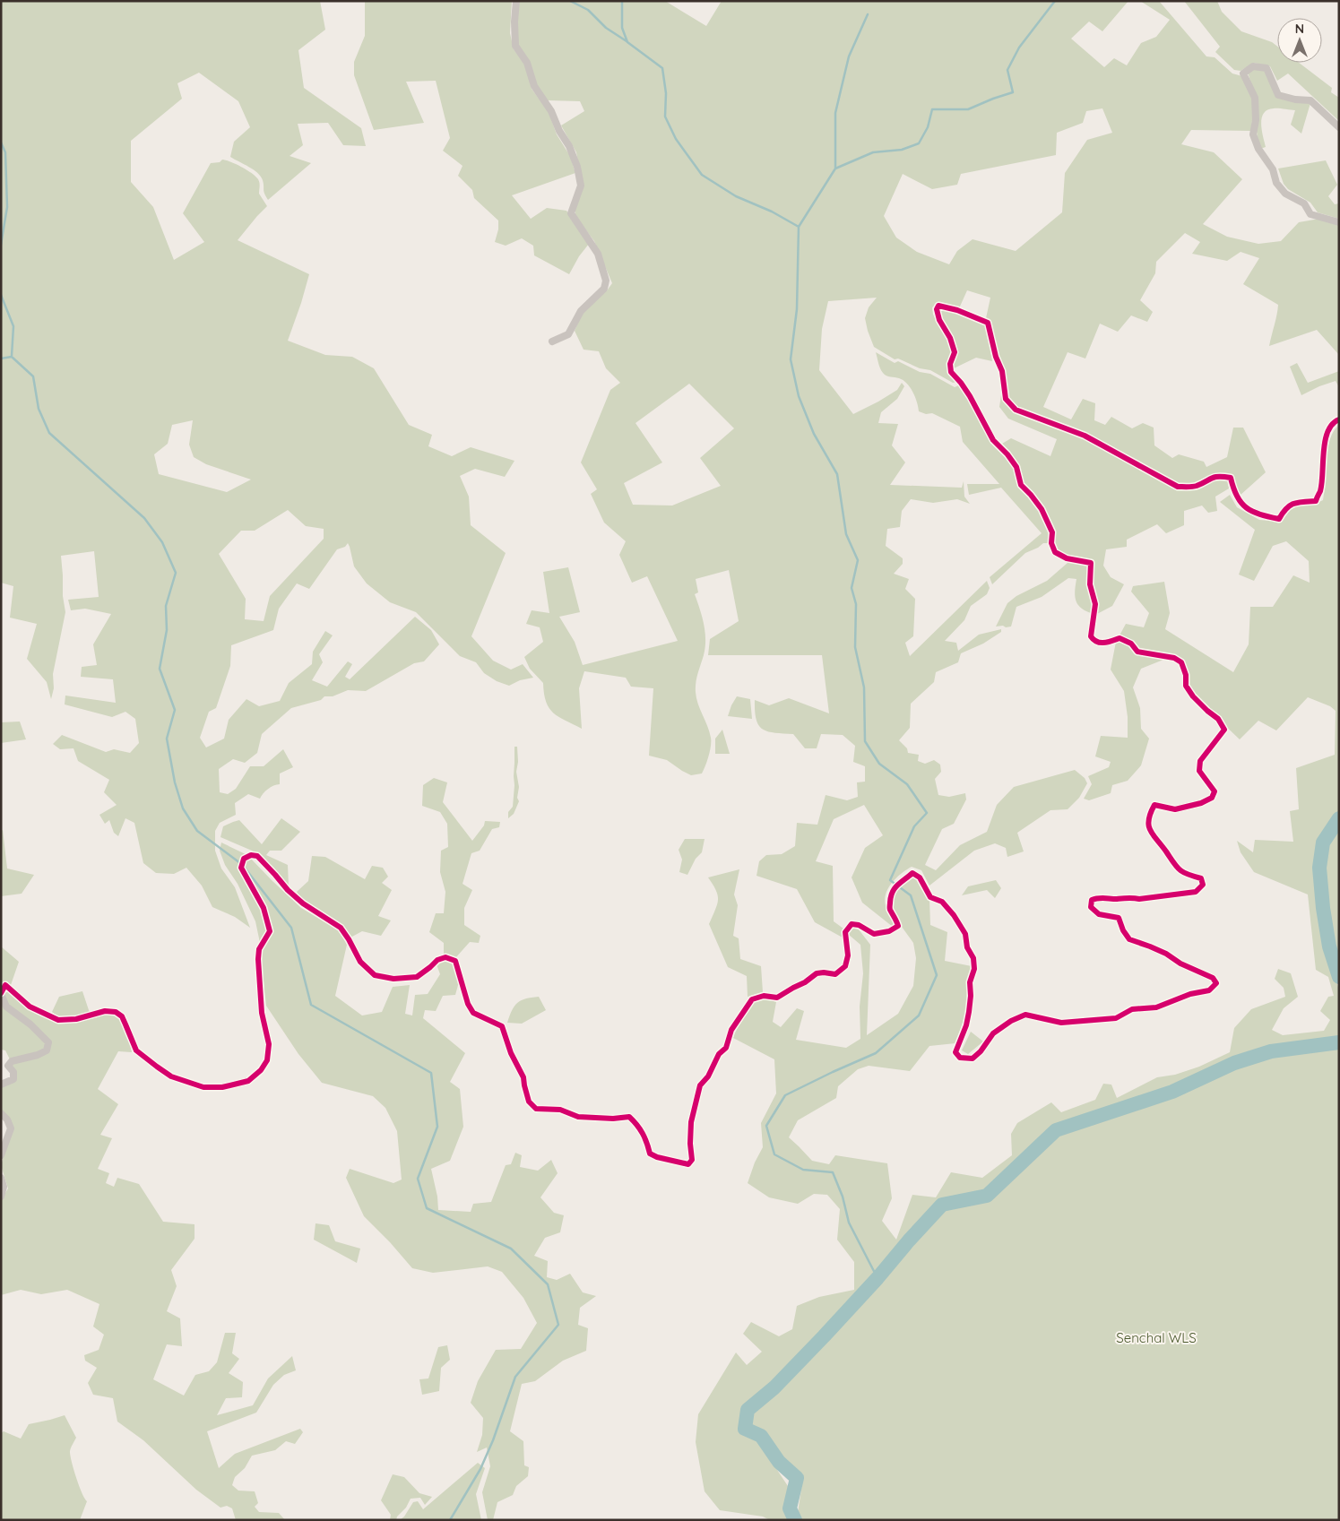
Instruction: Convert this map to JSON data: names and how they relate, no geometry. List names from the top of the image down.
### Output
{
  "parks": ["Senchal WLS"],
  "north": "top"
}
